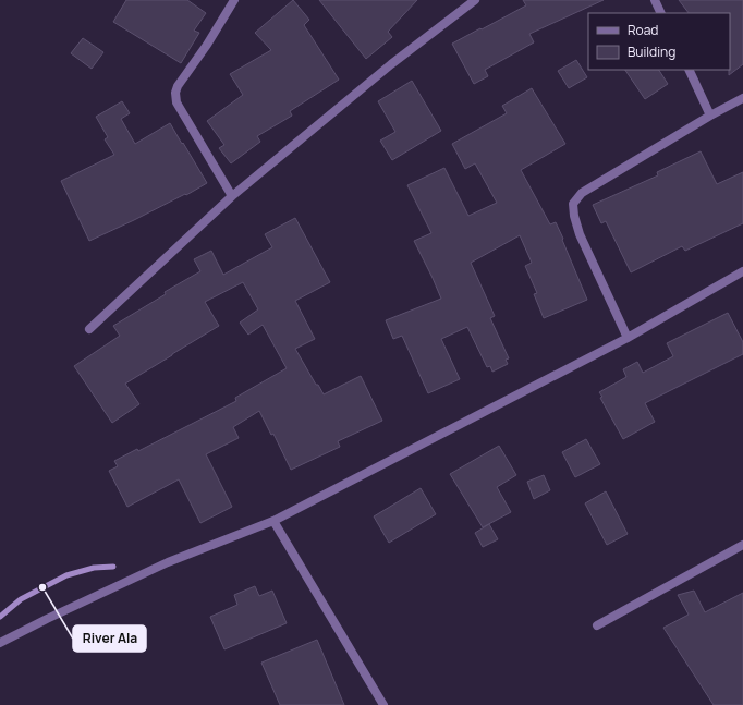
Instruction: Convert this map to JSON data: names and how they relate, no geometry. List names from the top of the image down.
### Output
{
  "places": ["River Ala"],
  "legend": ["Road", "Building"]
}
